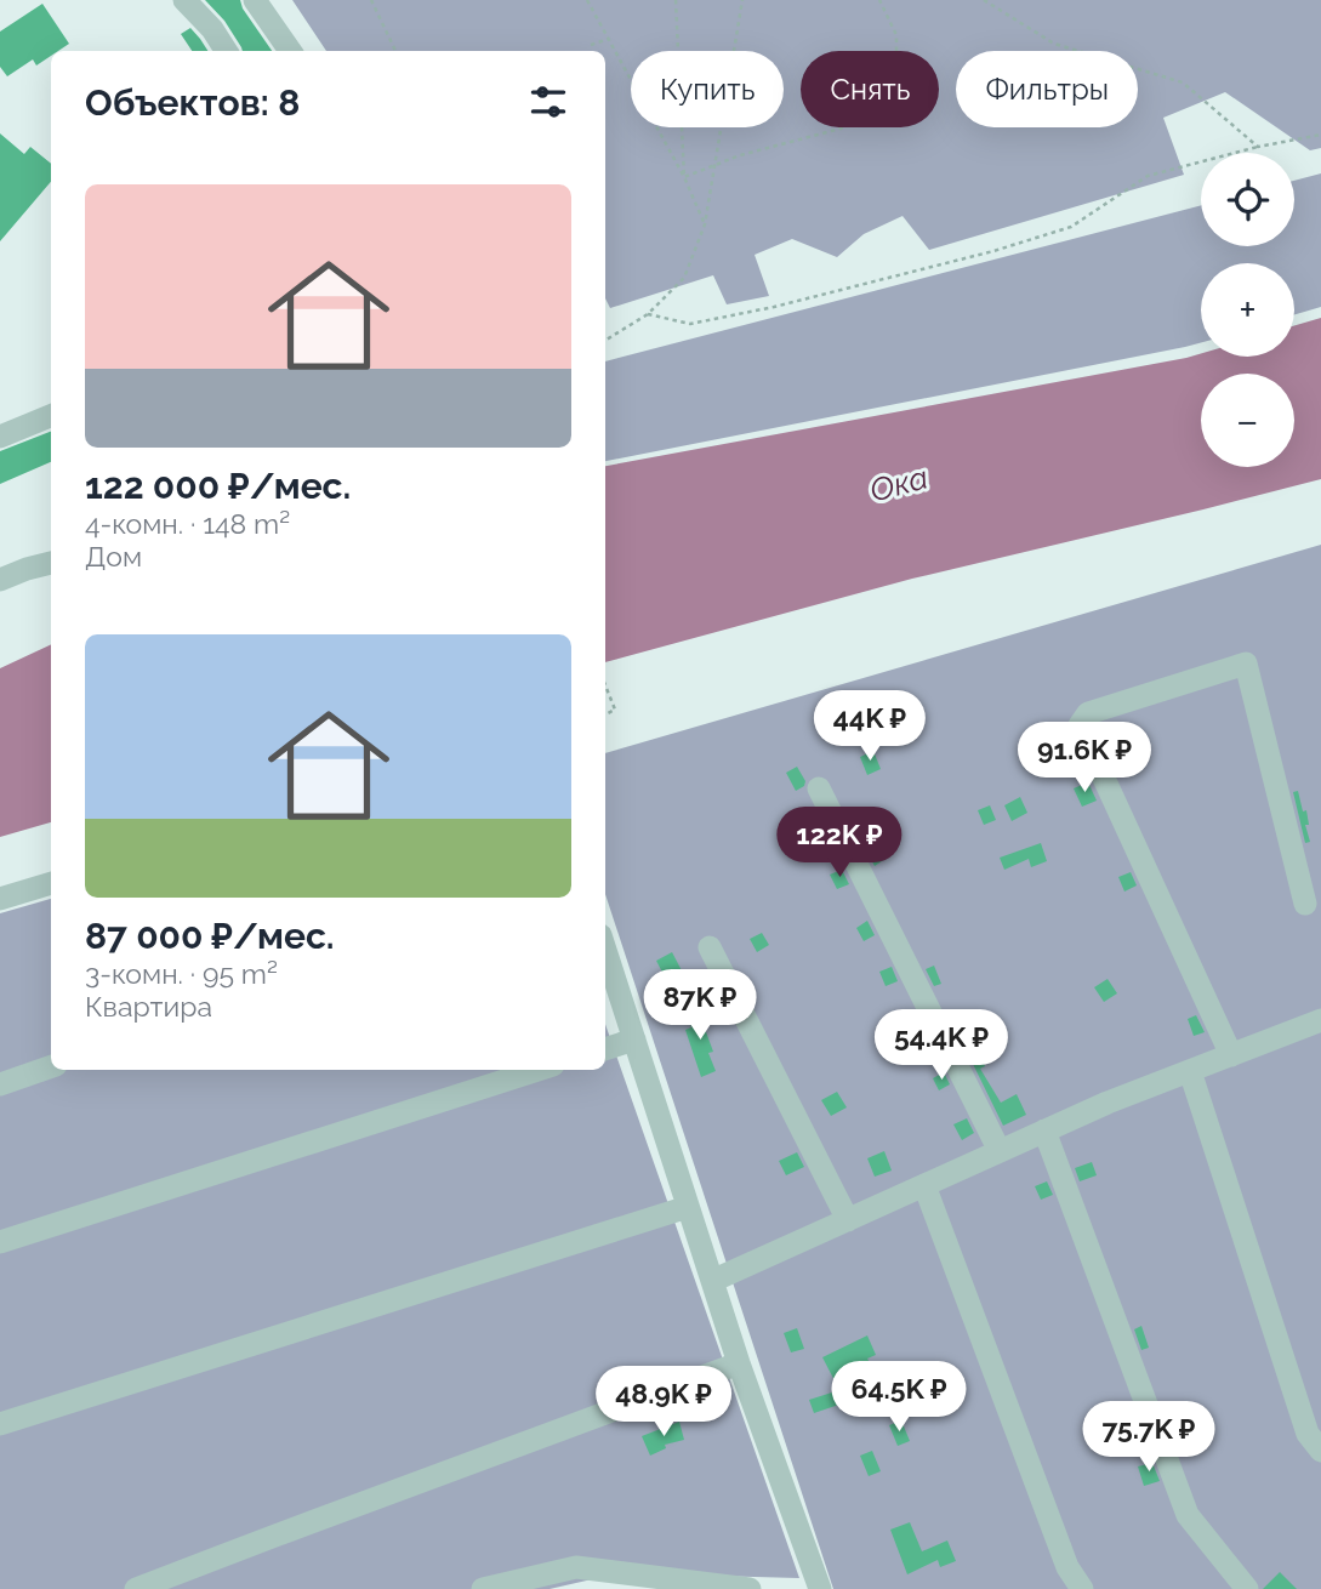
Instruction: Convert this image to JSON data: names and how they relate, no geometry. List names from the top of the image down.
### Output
{
  "water": ["Ока"],
  "page": {
    "chip": ["Купить", "Снять", "Фильтры"],
    "heading": "Объектов: 8",
    "map_buttons": ["+", "−"],
    "list": [
      {
        "name": "122 000 ₽/мес.",
        "note": "4-комн. · 148 m² · Дом"
      },
      {
        "name": "87 000 ₽/мес.",
        "note": "3-комн. · 95 m² · Квартира"
      }
    ],
    "price": [
      "44K ₽",
      "91.6K ₽",
      "122K ₽",
      "87K ₽",
      "54.4K ₽",
      "64.5K ₽",
      "48.9K ₽",
      "75.7K ₽"
    ]
  }
}
